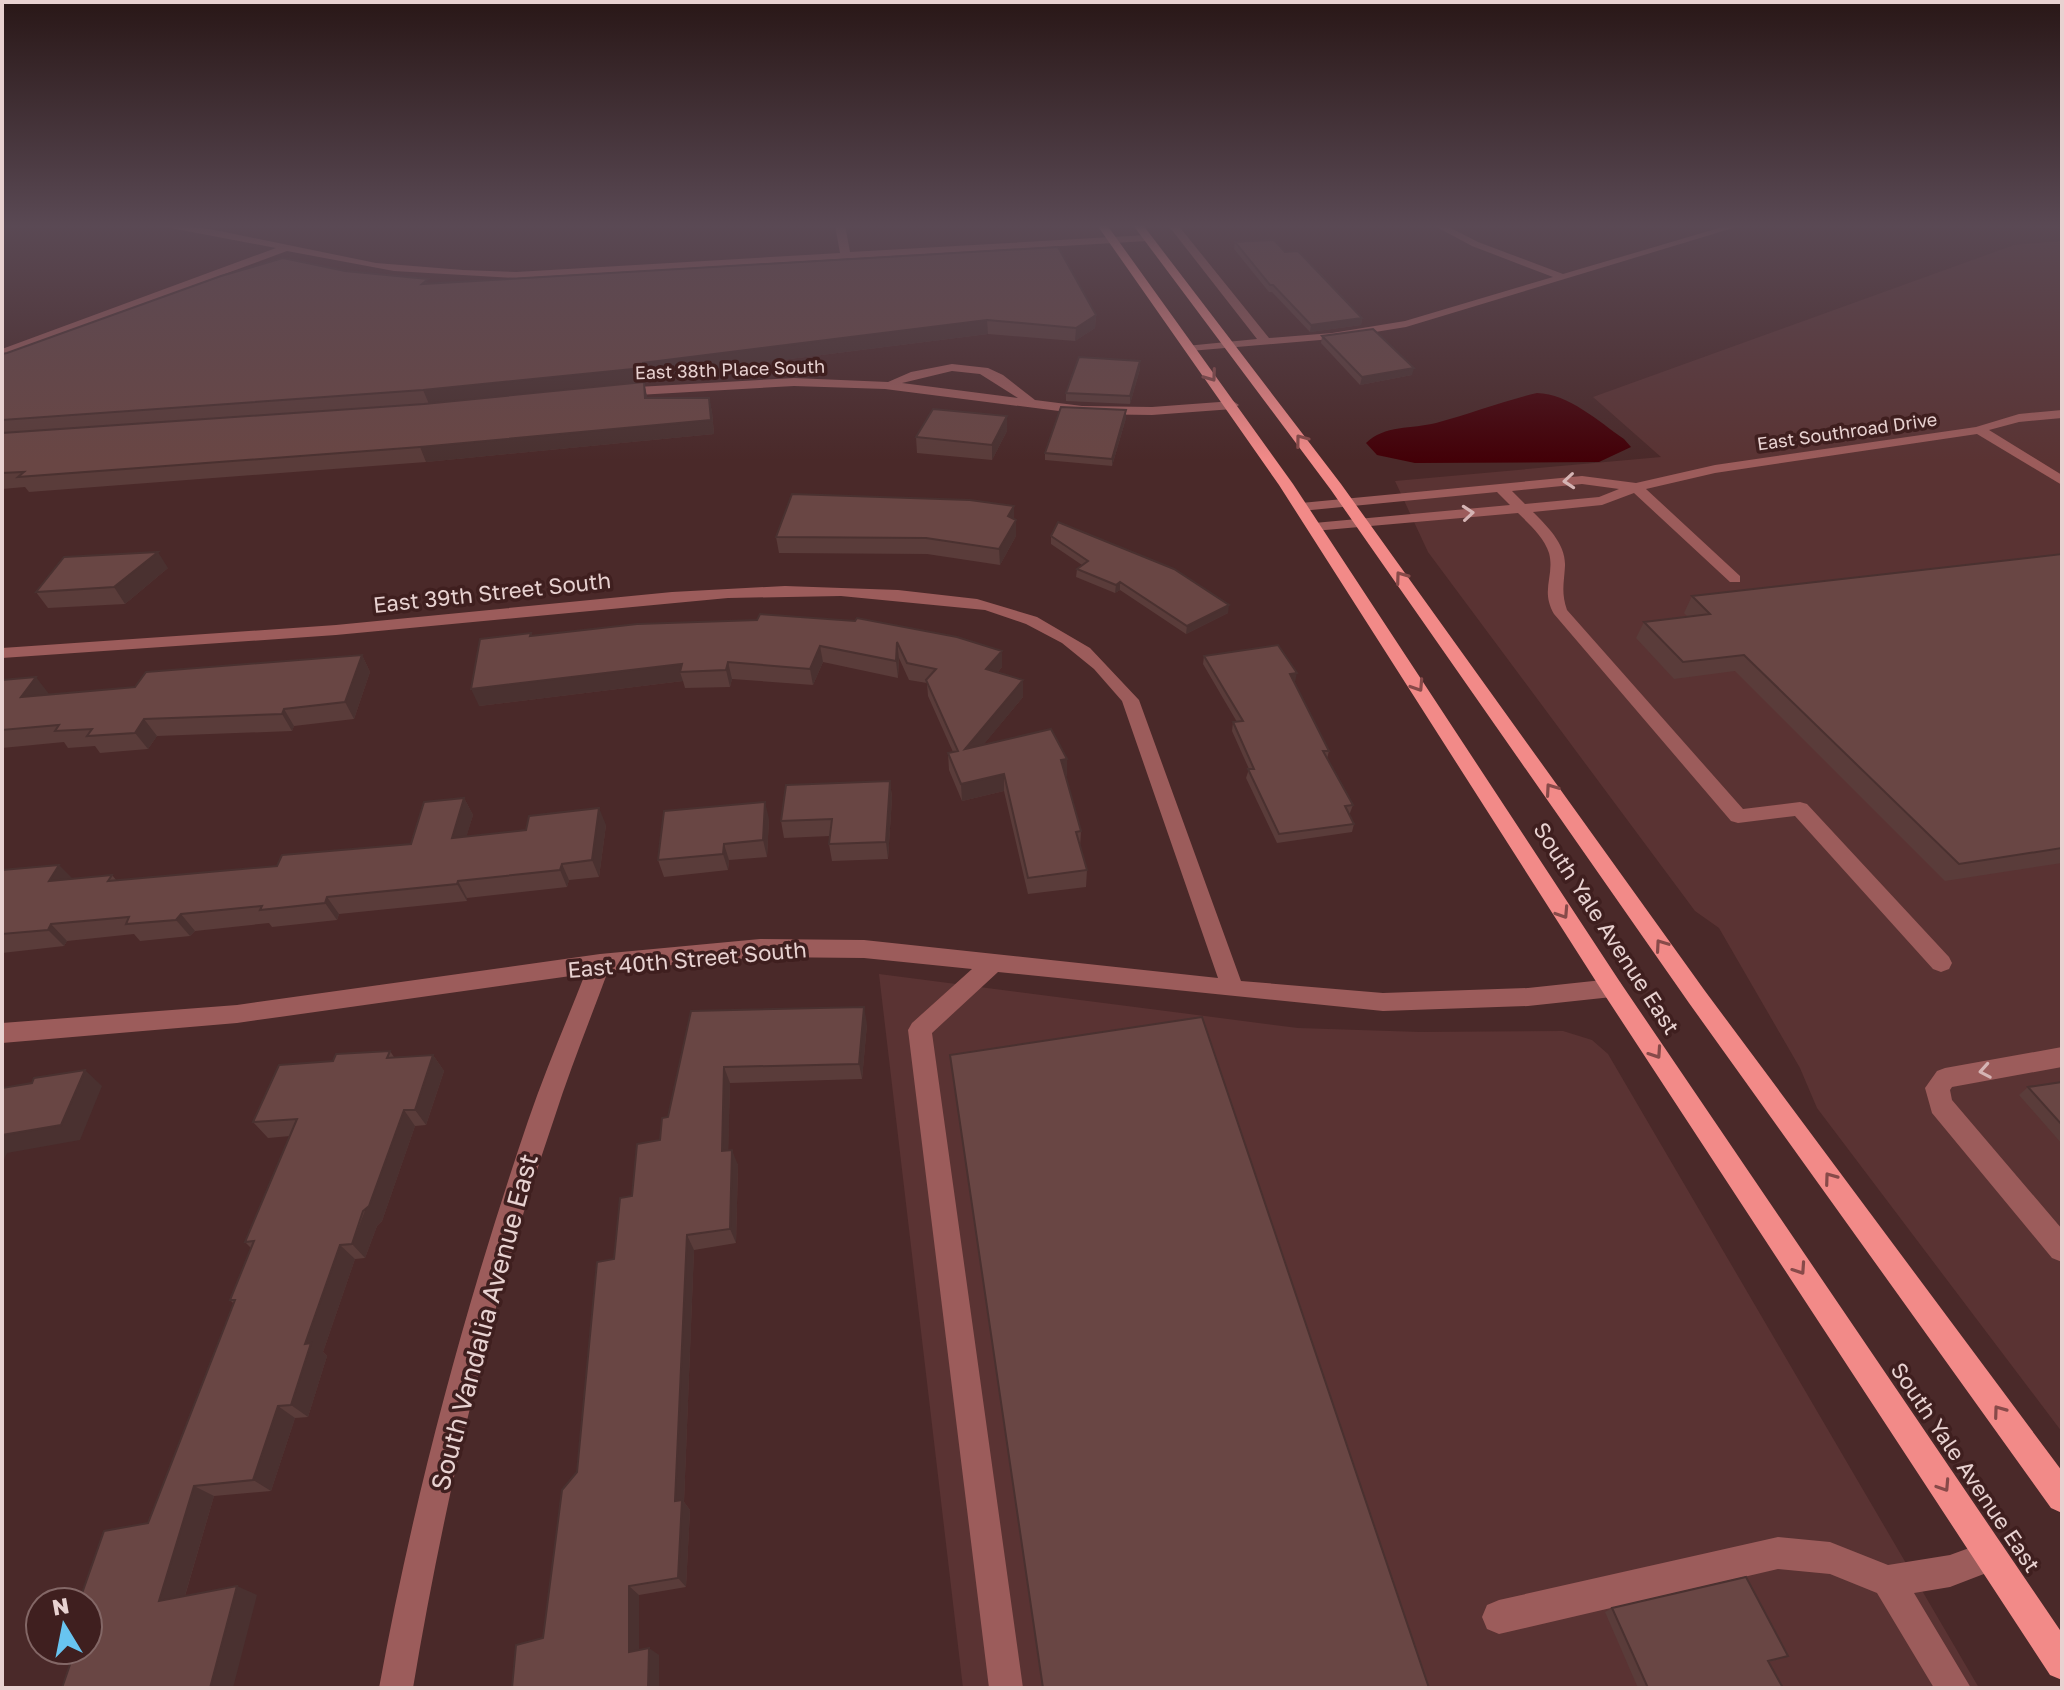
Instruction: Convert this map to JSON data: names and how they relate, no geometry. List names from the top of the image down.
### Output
{
  "streets": {
    "main road": ["South Yale Avenue East"],
    "street": [
      "East 38th Place South",
      "East Southroad Drive",
      "East 39th Street South",
      "East 40th Street South",
      "South Vandalia Avenue East"
    ]
  },
  "crossings": [
    ["East 38th Place South", "South Yale Avenue East"],
    ["East Southroad Drive", "South Yale Avenue East"],
    ["East 39th Street South", "East 40th Street South"],
    ["South Yale Avenue East", "East 40th Street South"],
    ["East 40th Street South", "South Vandalia Avenue East"]
  ],
  "north": "top"
}
